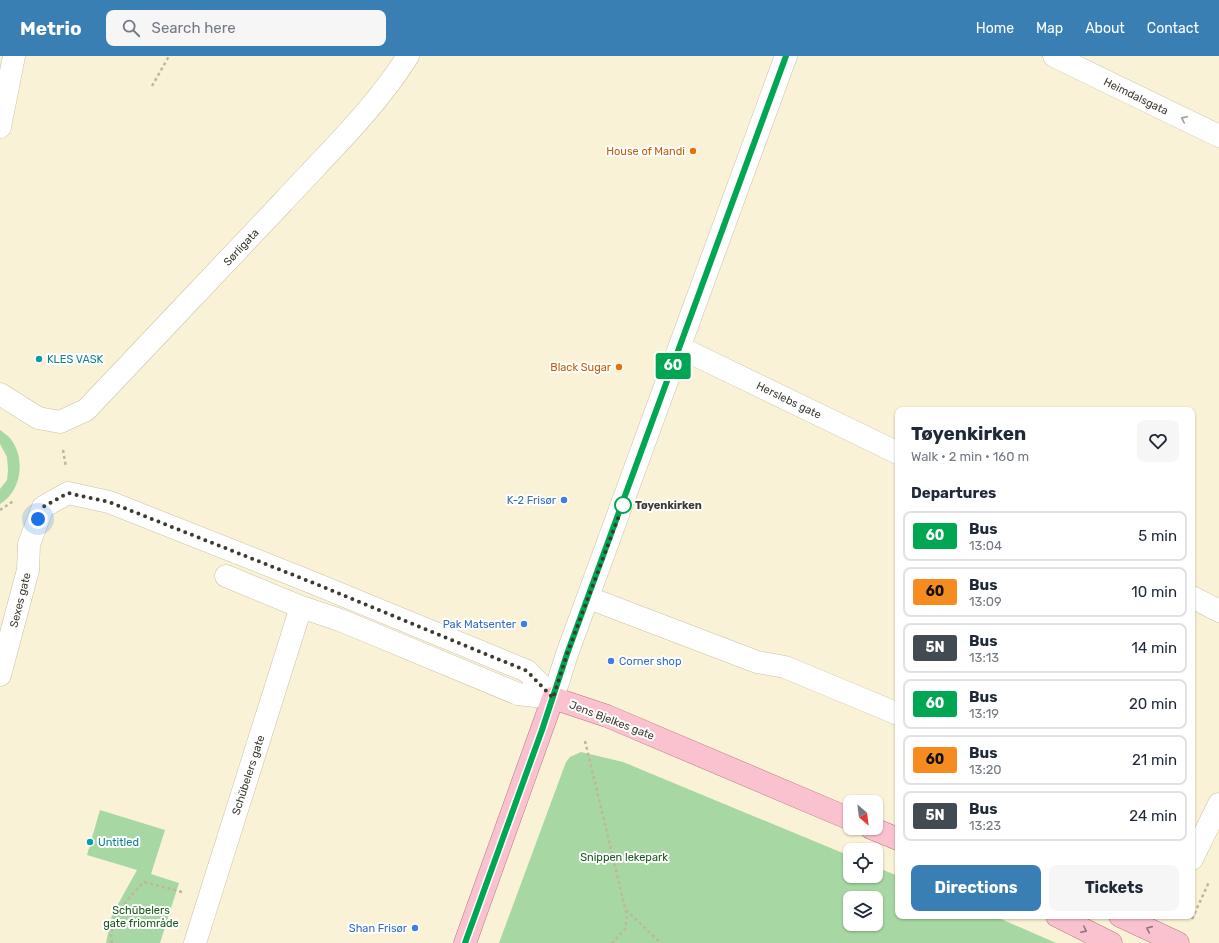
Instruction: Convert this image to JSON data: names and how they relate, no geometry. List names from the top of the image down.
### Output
{
  "streets": {
    "main road": ["Jens Bjelkes gate"],
    "street": [
      "Heimdalsgata",
      "Sørligata",
      "Herslebs gate",
      "Sexes gate",
      "Schübelers gate"
    ]
  },
  "crossings": [
    ["Sexes gate", "Jens Bjelkes gate"]
  ],
  "one_way": ["Heimdalsgata"],
  "parks": ["Snippen lekepark", "Schübelers gate friområde"],
  "places": [
    "House of Mandi",
    "KLES VASK",
    "Black Sugar",
    "K-2 Frisør",
    "Tøyenkirken",
    "Pak Matsenter",
    "Corner shop",
    "Untitled",
    "Shan Frisør"
  ],
  "lines": ["bus line 60"],
  "north": "bottom right",
  "page": {
    "header": "Metrio",
    "search": "Search here",
    "nav": [
      "Home",
      "Map",
      "About",
      "Contact"
    ],
    "on_map": "60",
    "heading": [
      ["Tøyenkirken", "Walk · 2 min · 160 m"],
      "Departures"
    ],
    "list": [
      {
        "mark": "60",
        "name": "Bus",
        "note": "13:04",
        "value": "5 min"
      },
      {
        "mark": "60",
        "name": "Bus",
        "note": "13:09",
        "value": "10 min"
      },
      {
        "mark": "5N",
        "name": "Bus",
        "note": "13:13",
        "value": "14 min"
      },
      {
        "mark": "60",
        "name": "Bus",
        "note": "13:19",
        "value": "20 min"
      },
      {
        "mark": "60",
        "name": "Bus",
        "note": "13:20",
        "value": "21 min"
      },
      {
        "mark": "5N",
        "name": "Bus",
        "note": "13:23",
        "value": "24 min"
      }
    ],
    "buttons": ["Directions", "Tickets"]
  }
}
